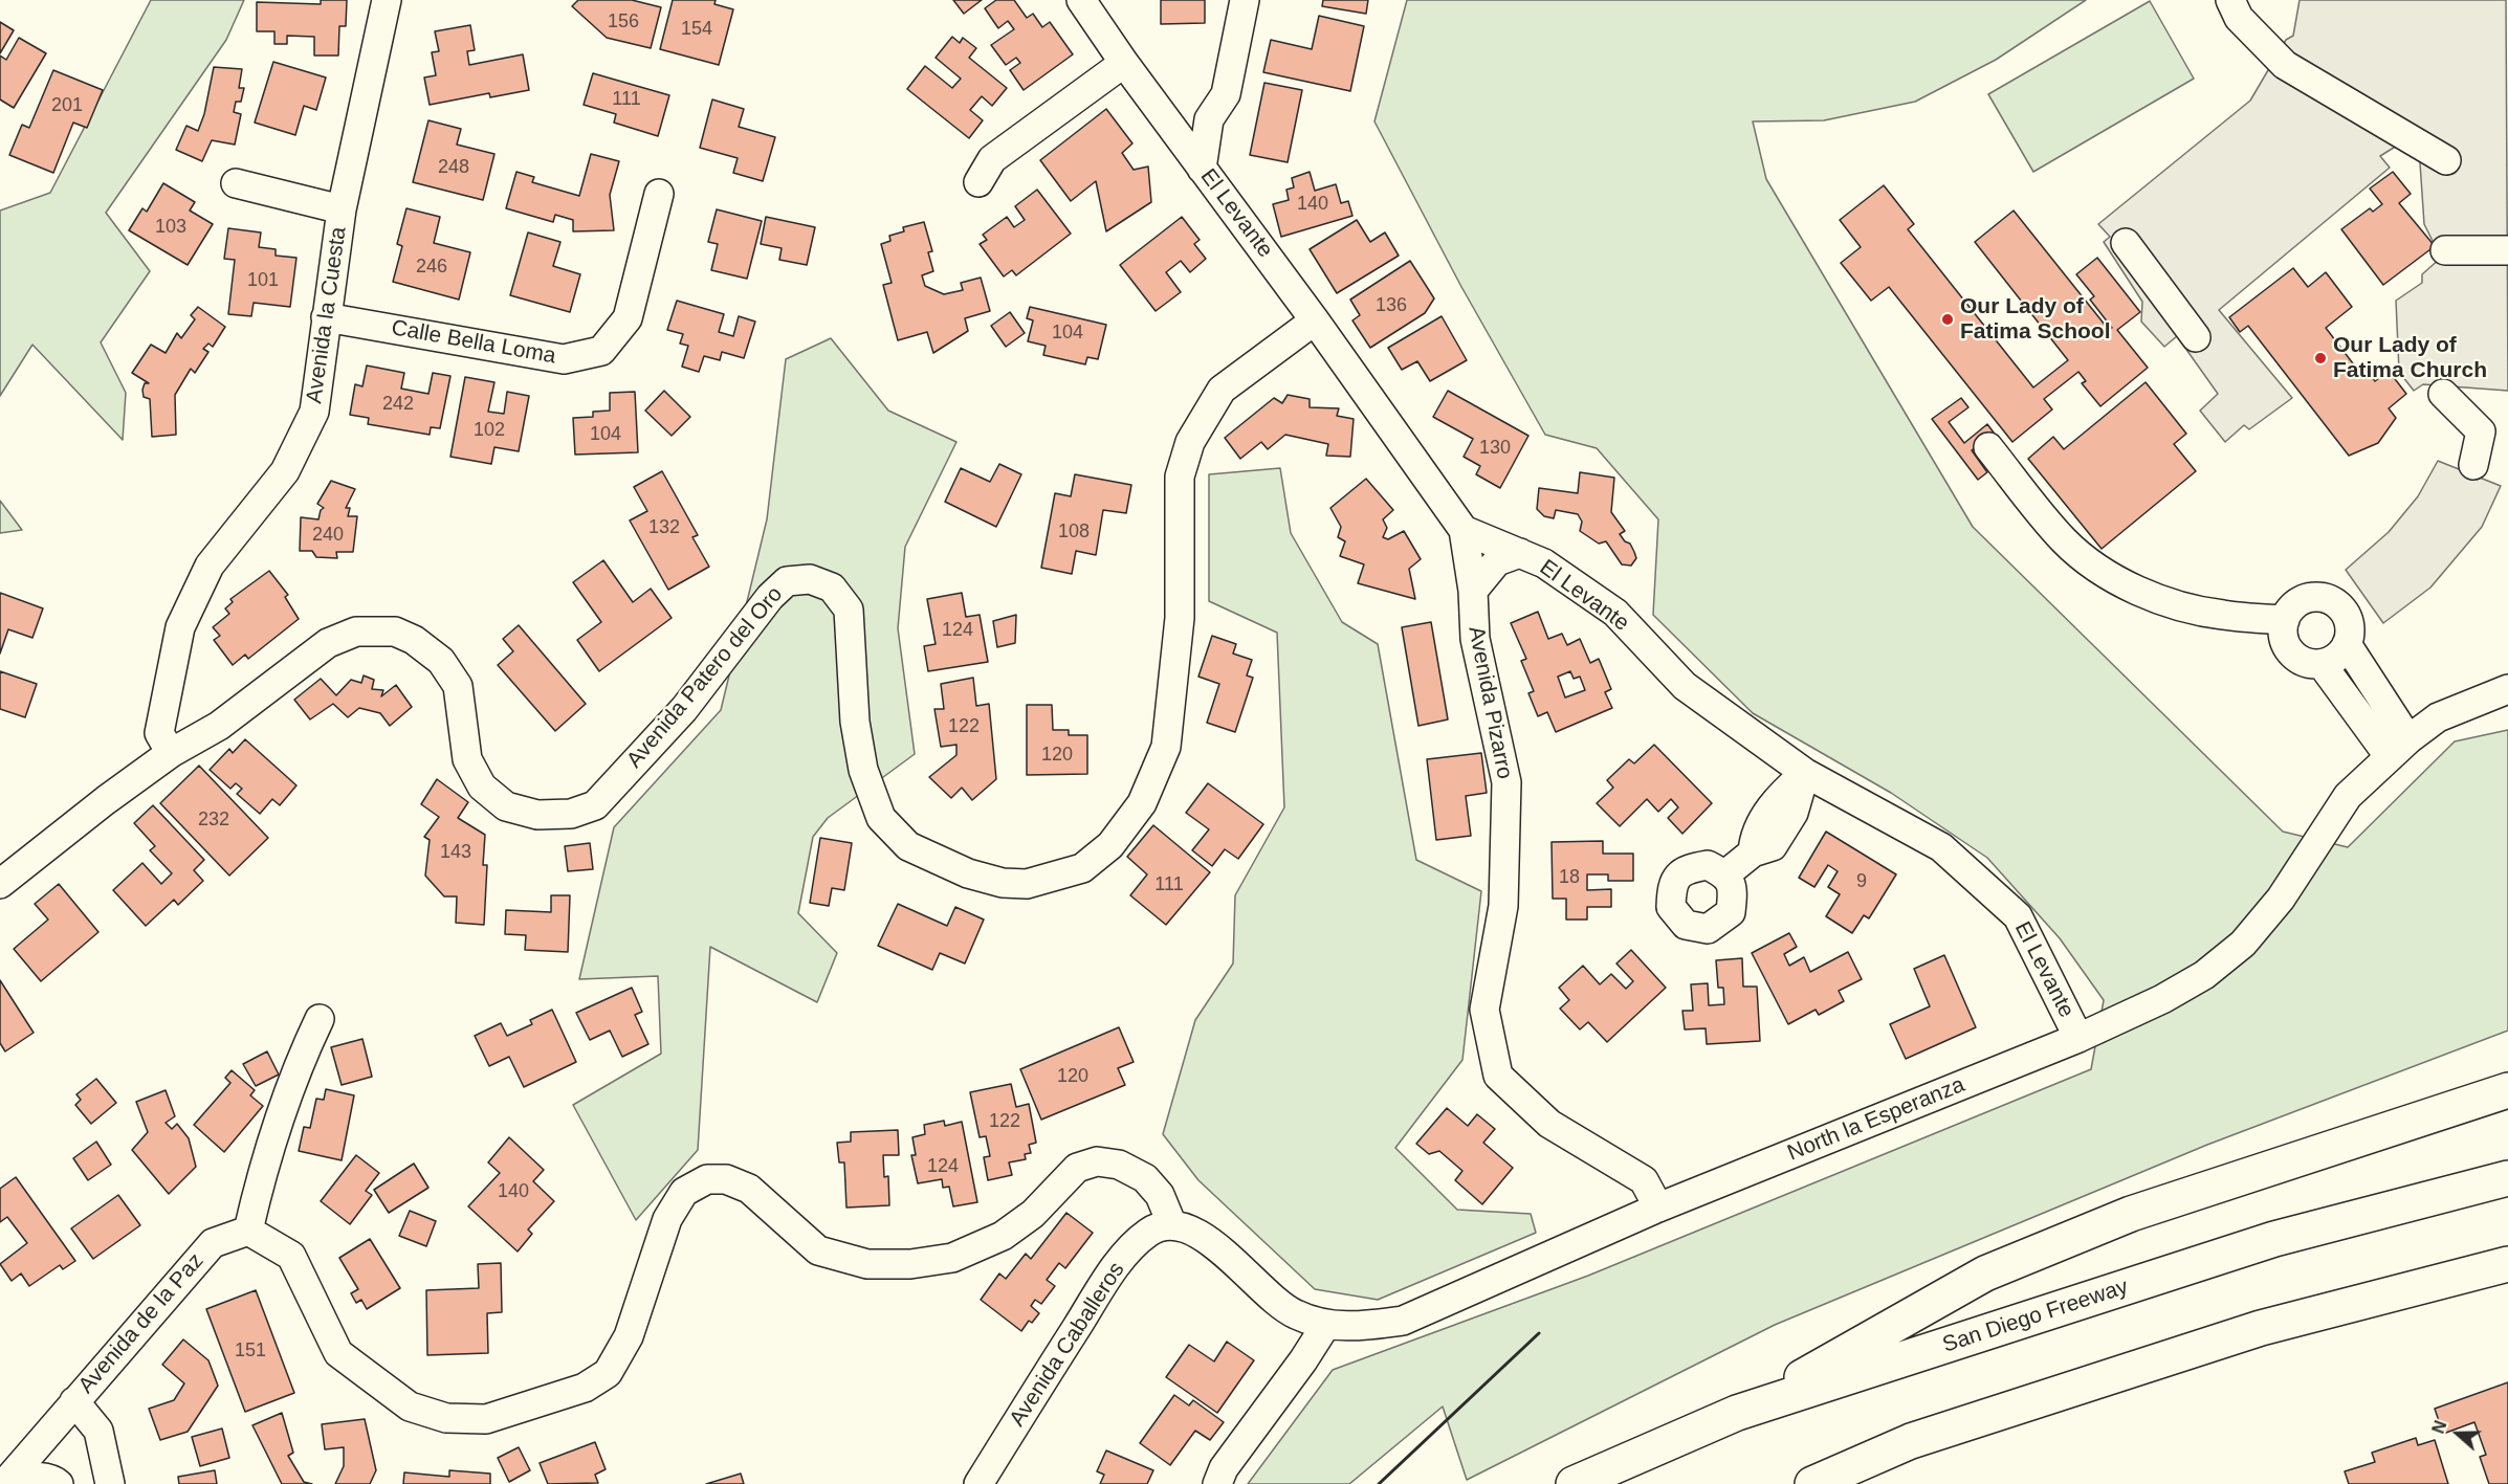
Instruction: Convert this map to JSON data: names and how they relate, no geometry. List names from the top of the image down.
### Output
{
  "streets": {
    "highway": ["San Diego Freeway"],
    "street": [
      "El Levante",
      "Avenida la Cuesta",
      "Calle Bella Loma",
      "Avenida Patero del Oro",
      "Avenida Pizarro",
      "North la Esperanza",
      "Avenida de la Paz",
      "Avenida Caballeros"
    ]
  },
  "crossings": [
    ["El Levante", "Avenida Patero del Oro"],
    ["El Levante", "Avenida Pizarro"],
    ["El Levante", "North la Esperanza"],
    ["Avenida la Cuesta", "Calle Bella Loma"],
    ["Avenida la Cuesta", "Avenida Patero del Oro"],
    ["Avenida Pizarro", "North la Esperanza"]
  ],
  "places": ["Our Lady of Fatima School", "Our Lady of Fatima Church"],
  "house_numbers": [
    "156",
    "154",
    "111",
    "201",
    "248",
    "140",
    "103",
    "246",
    "101",
    "136",
    "104",
    "242",
    "102",
    "104",
    "130",
    "132",
    "108",
    "240",
    "124",
    "122",
    "120",
    "232",
    "143",
    "18",
    "9",
    "111",
    "120",
    "122",
    "124",
    "140",
    "151"
  ],
  "north": "left"
}
